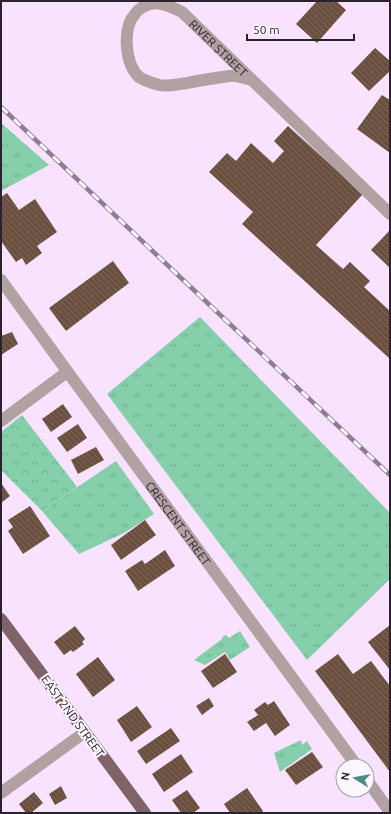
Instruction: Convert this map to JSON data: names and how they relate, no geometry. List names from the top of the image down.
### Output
{
  "streets": {
    "main road": ["EAST 2ND STREET"],
    "street": ["RIVER STREET", "CRESCENT STREET"]
  },
  "scale_bar": "50 m",
  "north": "left"
}
